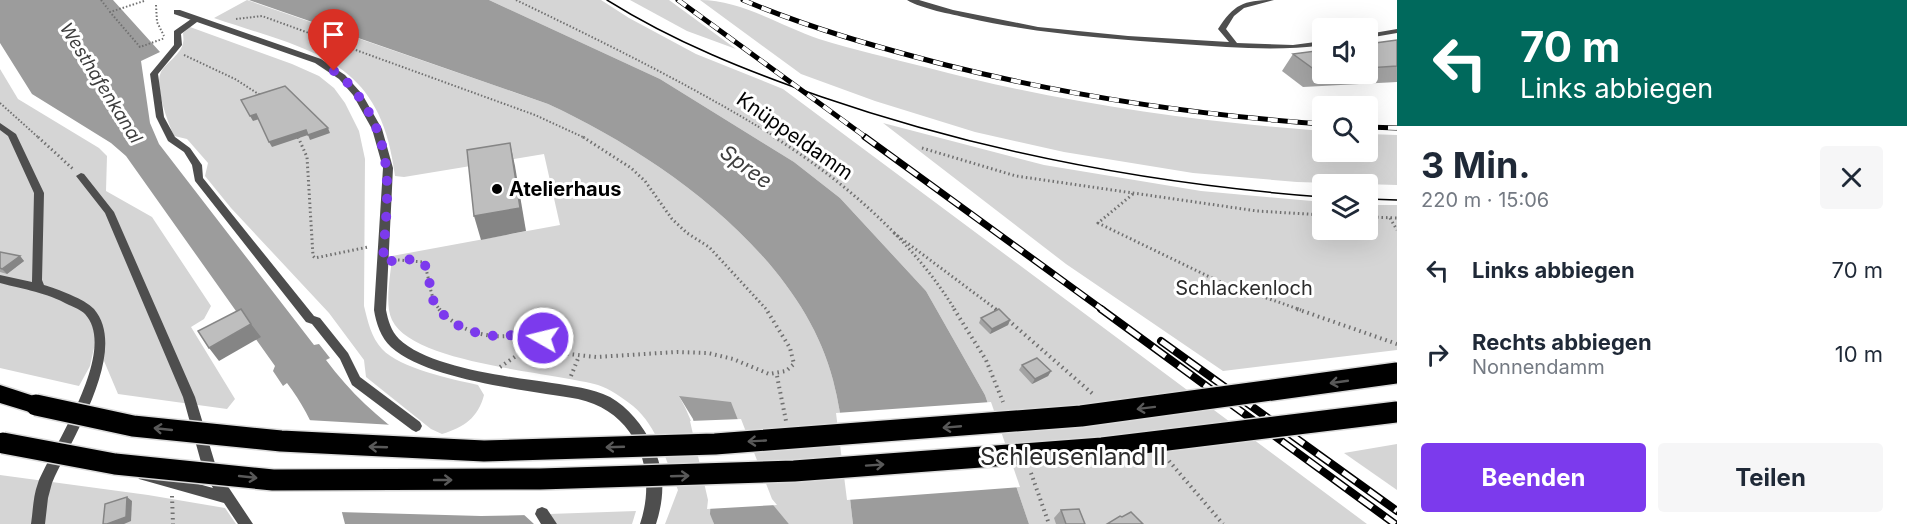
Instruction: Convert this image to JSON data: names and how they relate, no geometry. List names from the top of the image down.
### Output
{
  "streets": {
    "path": ["Knüppeldamm"]
  },
  "water": ["Westhafenkanal", "Spree"],
  "parks": ["Schlackenloch", "Schleusenland II"],
  "places": ["Atelierhaus"],
  "page": {
    "turn": ["70 m", "Links abbiegen"],
    "heading": ["3 Min.", "220 m · 15:06"],
    "list": [
      {
        "name": "Links abbiegen",
        "value": "70 m"
      },
      {
        "name": "Rechts abbiegen",
        "note": "Nonnendamm",
        "value": "10 m"
      }
    ],
    "buttons": ["Beenden", "Teilen"]
  }
}
